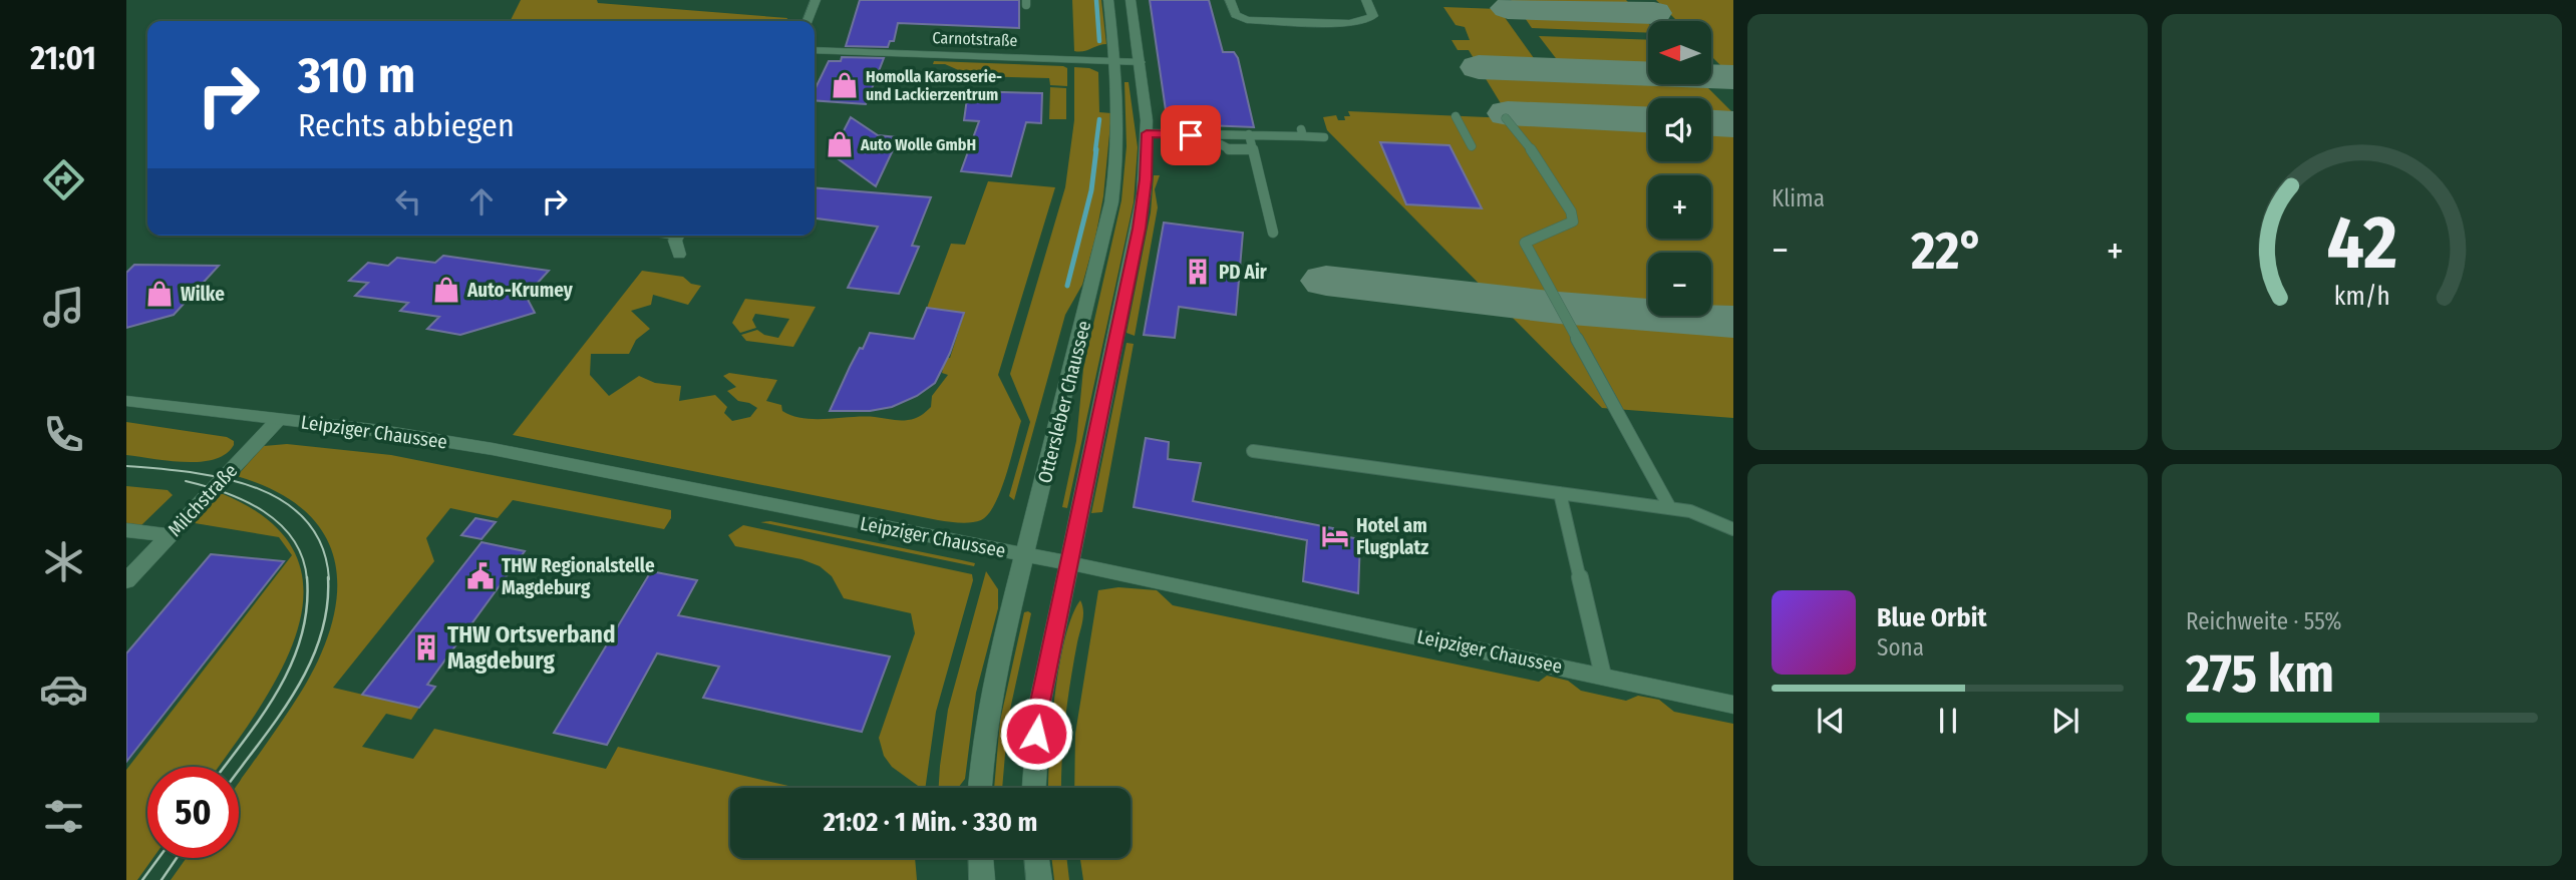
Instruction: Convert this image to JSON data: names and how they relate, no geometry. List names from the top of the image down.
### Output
{
  "streets": {
    "main road": [
      "Carnotstraße",
      "Ottersleber Chaussee",
      "Leipziger Chaussee",
      "Milchstraße"
    ]
  },
  "crossings": [
    ["Carnotstraße", "Ottersleber Chaussee"],
    ["Ottersleber Chaussee", "Leipziger Chaussee"],
    ["Leipziger Chaussee", "Milchstraße"]
  ],
  "places": {
    "shop": [
      "Homolla Karosserie- und Lackierzentrum",
      "Auto Wolle GmbH",
      "Auto-Krumey",
      "Wilke"
    ],
    "building": ["PD Air", "THW Ortsverband Magdeburg"],
    "hotel": ["Hotel am Flugplatz"],
    "public building": ["THW Regionalstelle Magdeburg"]
  },
  "north": "left",
  "page": {
    "tabs": "21:01",
    "tile": [
      "Klima",
      ["Reichweite · 55%", "275 km"]
    ],
    "map_buttons": ["+", "−"],
    "turn": ["310 m", "Rechts abbiegen"],
    "heat": ["−", "22°", "+"],
    "song": ["Blue Orbit", "Sona"],
    "limit": "50",
    "trip": "21:02 · 1 Min. · 330 m",
    "gauge": ["42", "km/h"]
  }
}
